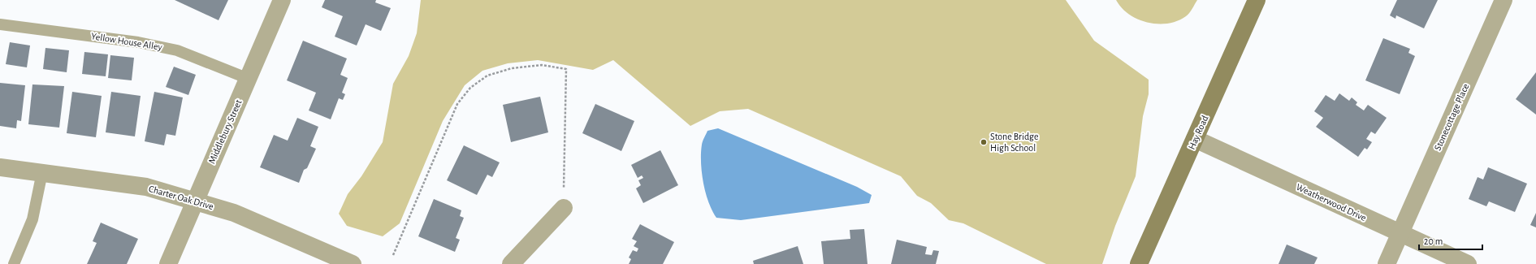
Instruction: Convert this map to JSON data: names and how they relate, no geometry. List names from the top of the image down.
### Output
{
  "streets": {
    "street": [
      "Stonecottage Place",
      "Middlebury Street",
      "Hay Road",
      "Charter Oak Drive",
      "Weatherwood Drive"
    ],
    "lane": ["Yellow House Alley"]
  },
  "crossings": [
    ["Yellow House Alley", "Middlebury Street"],
    ["Stonecottage Place", "Weatherwood Drive"],
    ["Middlebury Street", "Charter Oak Drive"],
    ["Hay Road", "Weatherwood Drive"]
  ],
  "places": ["Stone Bridge High School"],
  "scale_bar": "20 m"
}
